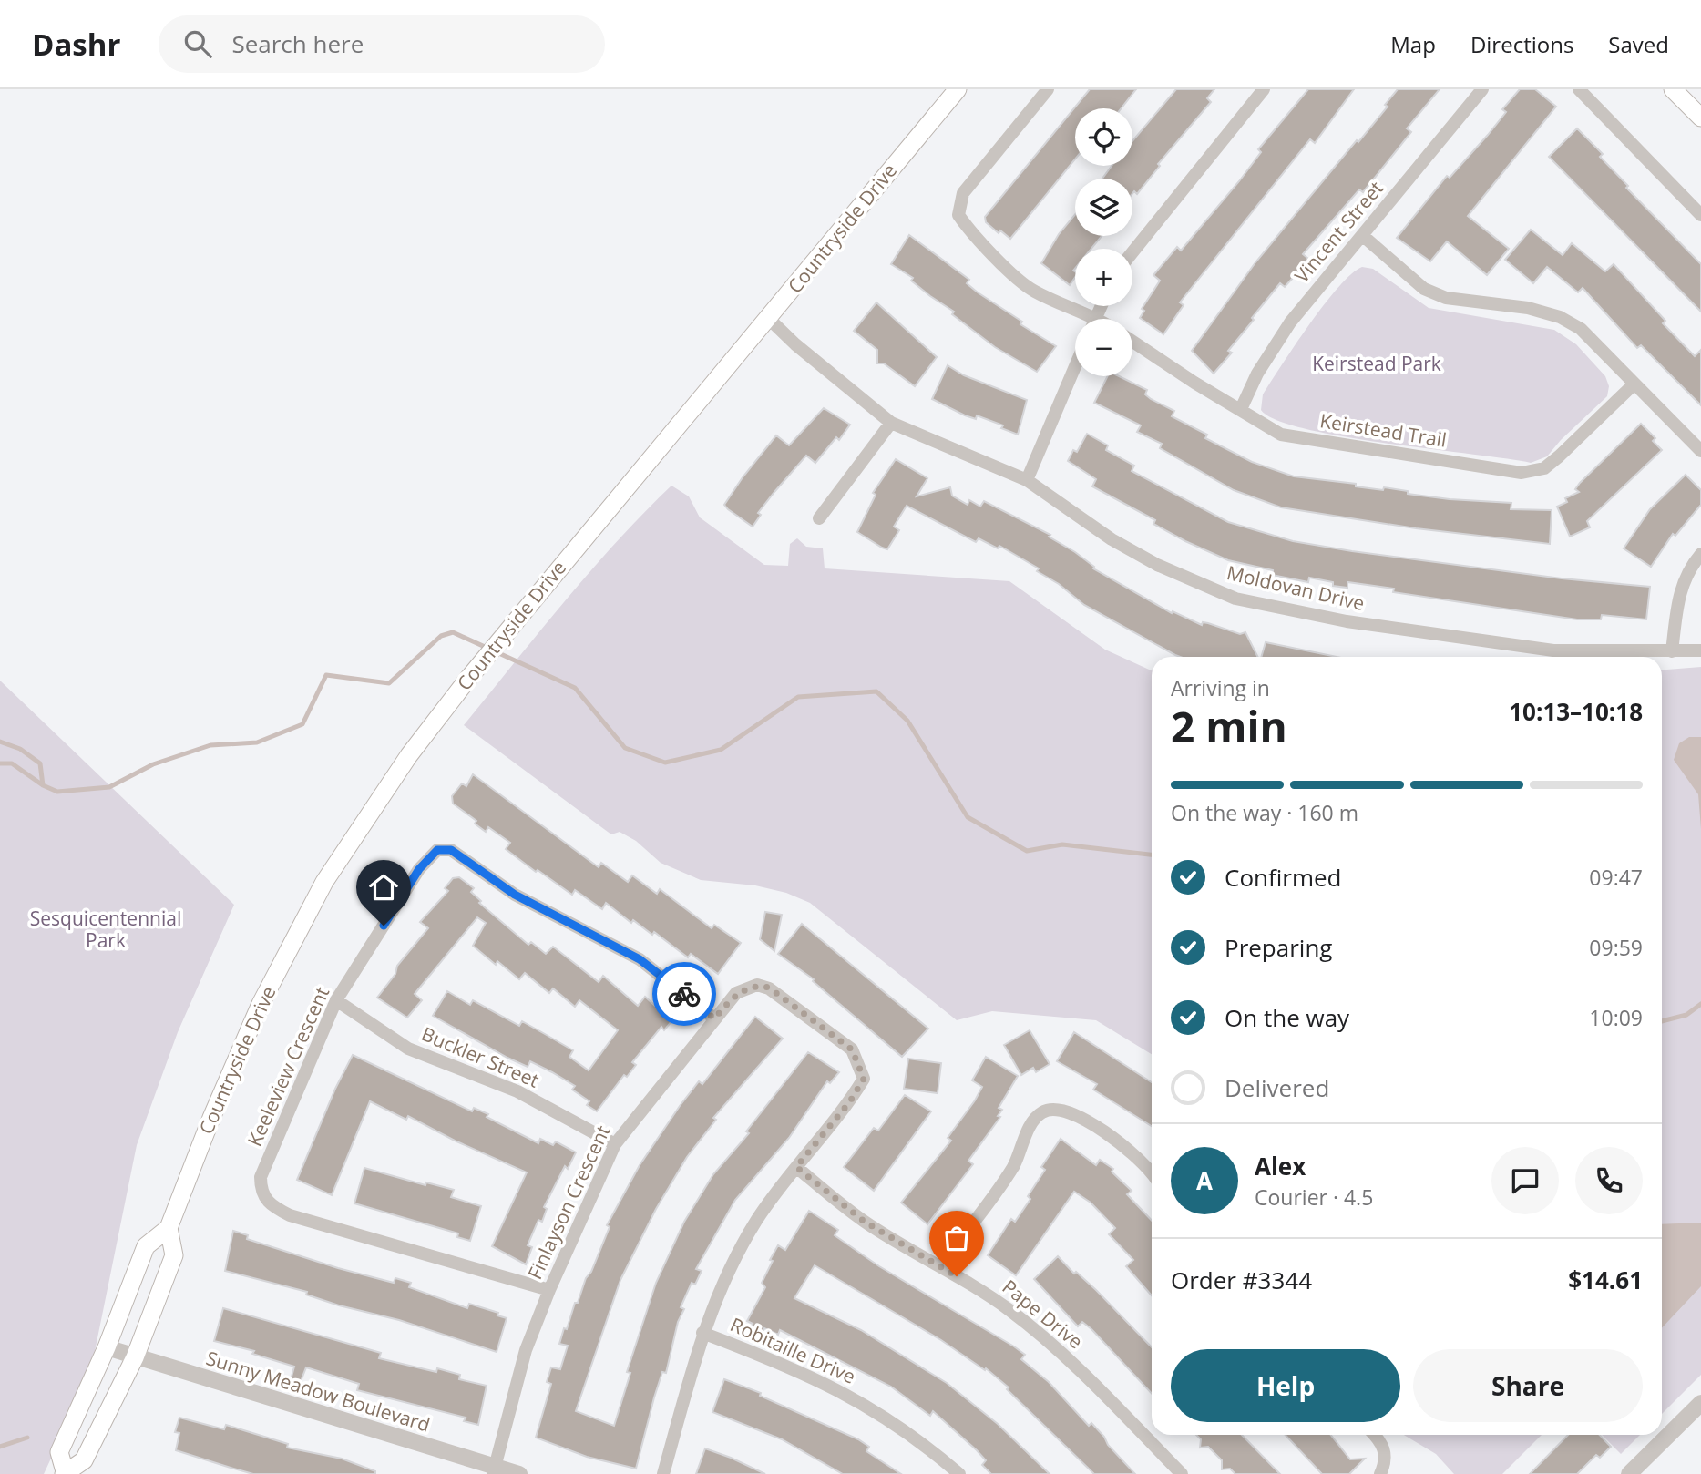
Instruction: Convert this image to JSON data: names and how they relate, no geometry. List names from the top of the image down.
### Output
{
  "streets": {
    "main road": ["Countryside Drive"],
    "street": [
      "Vincent Street",
      "Keirstead Trail",
      "Moldovan Drive",
      "Buckler Street",
      "Keeleview Crescent",
      "Finlayson Crescent",
      "Pape Drive",
      "Robitaille Drive",
      "Sunny Meadow Boulevard"
    ]
  },
  "crossings": [
    ["Countryside Drive", "Moldovan Drive"],
    ["Countryside Drive", "Sunny Meadow Boulevard"],
    ["Vincent Street", "Keirstead Trail"],
    ["Buckler Street", "Keeleview Crescent"],
    ["Buckler Street", "Finlayson Crescent"],
    ["Keeleview Crescent", "Finlayson Crescent"],
    ["Finlayson Crescent", "Pape Drive"],
    ["Finlayson Crescent", "Robitaille Drive"],
    ["Finlayson Crescent", "Sunny Meadow Boulevard"]
  ],
  "parks": ["Keirstead Park", "Sesquicentennial Park"],
  "page": {
    "header": "Dashr",
    "search": "Search here",
    "nav": ["Map", "Directions", "Saved"],
    "map_buttons": ["+", "−"],
    "heading": ["2 min", "Arriving in", "10:13–10:18"],
    "panel": [
      "Alex",
      "Courier · 4.5",
      "Order #3344",
      "$14.61"
    ],
    "bar": "On the way · 160 m",
    "list": [
      ["Confirmed", "09:47"],
      ["Preparing", "09:59"],
      ["On the way", "10:09"],
      "Delivered"
    ],
    "round": "A",
    "buttons": ["Help", "Share"]
  }
}
